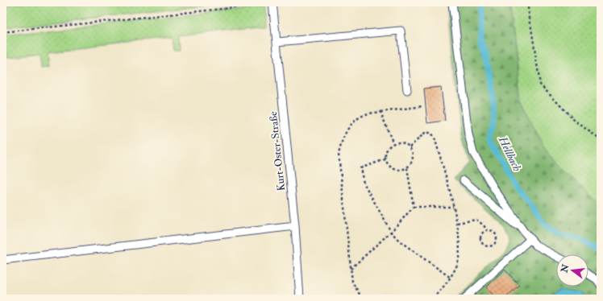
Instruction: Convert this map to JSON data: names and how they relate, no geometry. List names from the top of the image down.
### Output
{
  "streets": {
    "lane": ["Kurt-Oster-Straße"]
  },
  "water": ["Hellbach"],
  "north": "left"
}
